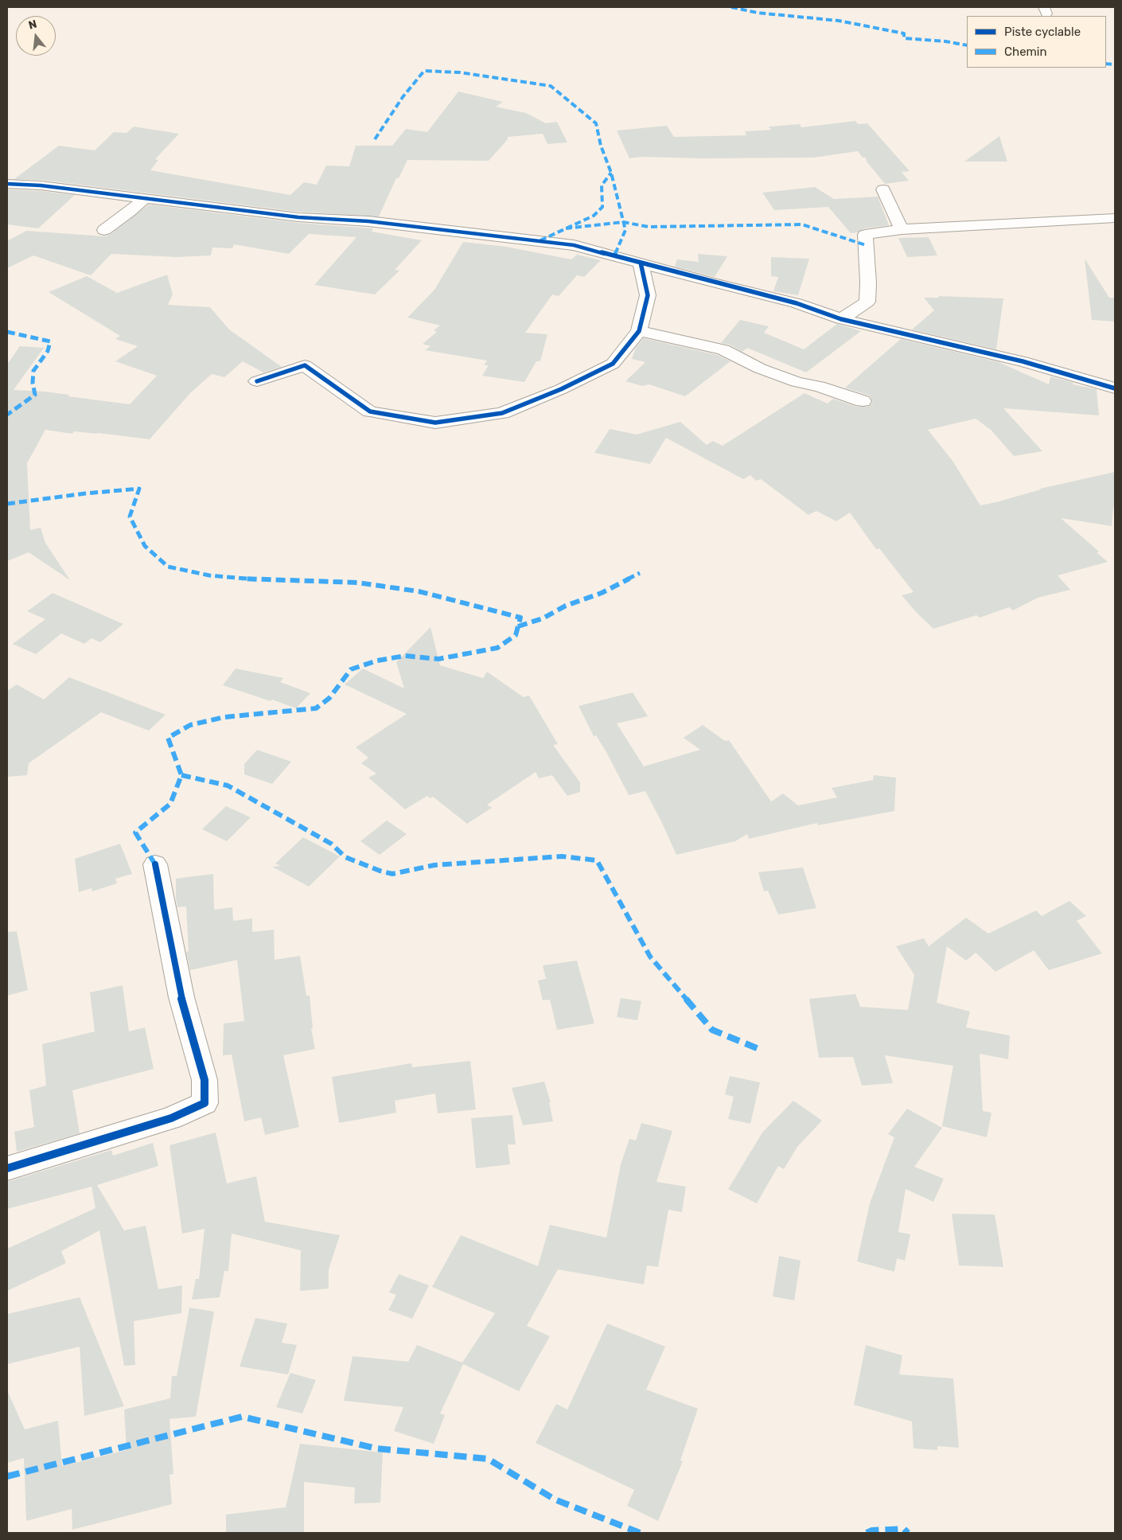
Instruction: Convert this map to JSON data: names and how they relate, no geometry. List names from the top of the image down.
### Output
{
  "legend": ["Piste cyclable", "Chemin"],
  "north": "top"
}
